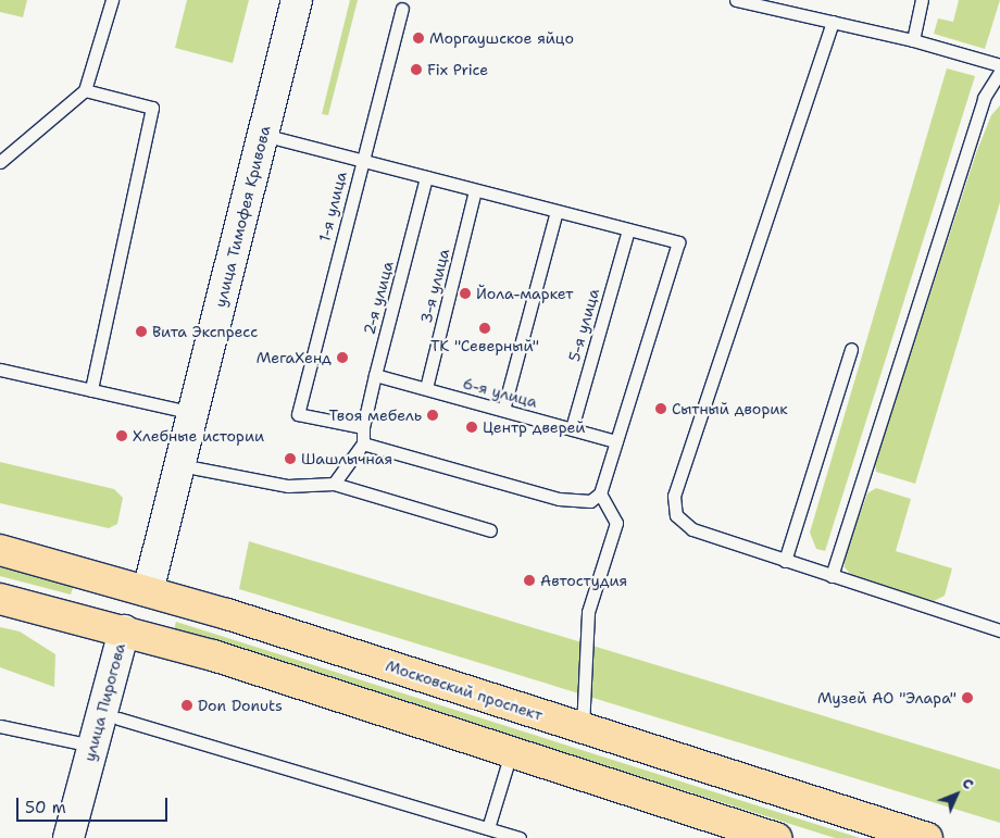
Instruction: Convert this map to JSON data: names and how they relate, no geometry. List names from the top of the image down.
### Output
{
  "streets": {
    "main road": ["Московский проспект"],
    "street": ["улица Тимофея Кривова", "улица Пирогова"],
    "lane": [
      "1-я улица",
      "3-я улица",
      "2-я улица",
      "5-я улица",
      "6-я улица"
    ]
  },
  "crossings": [
    ["1-я улица", "2-я улица"],
    ["улица Тимофея Кривова", "Московский проспект"],
    ["3-я улица", "6-я улица"],
    ["2-я улица", "6-я улица"],
    ["5-я улица", "6-я улица"]
  ],
  "places": [
    "Моргаушское яйцо",
    "Fix Price",
    "Йола-маркет",
    "ТК \"Северный\"",
    "Вита Экспресс",
    "МегаХенд",
    "Сытный дворик",
    "Твоя мебель",
    "Центр дверей",
    "Хлебные истории",
    "Шашлычная",
    "Автостудия",
    "Музей АО \"Элара\"",
    "Don Donuts"
  ],
  "scale_bar": "50 m",
  "north": "top right"
}
